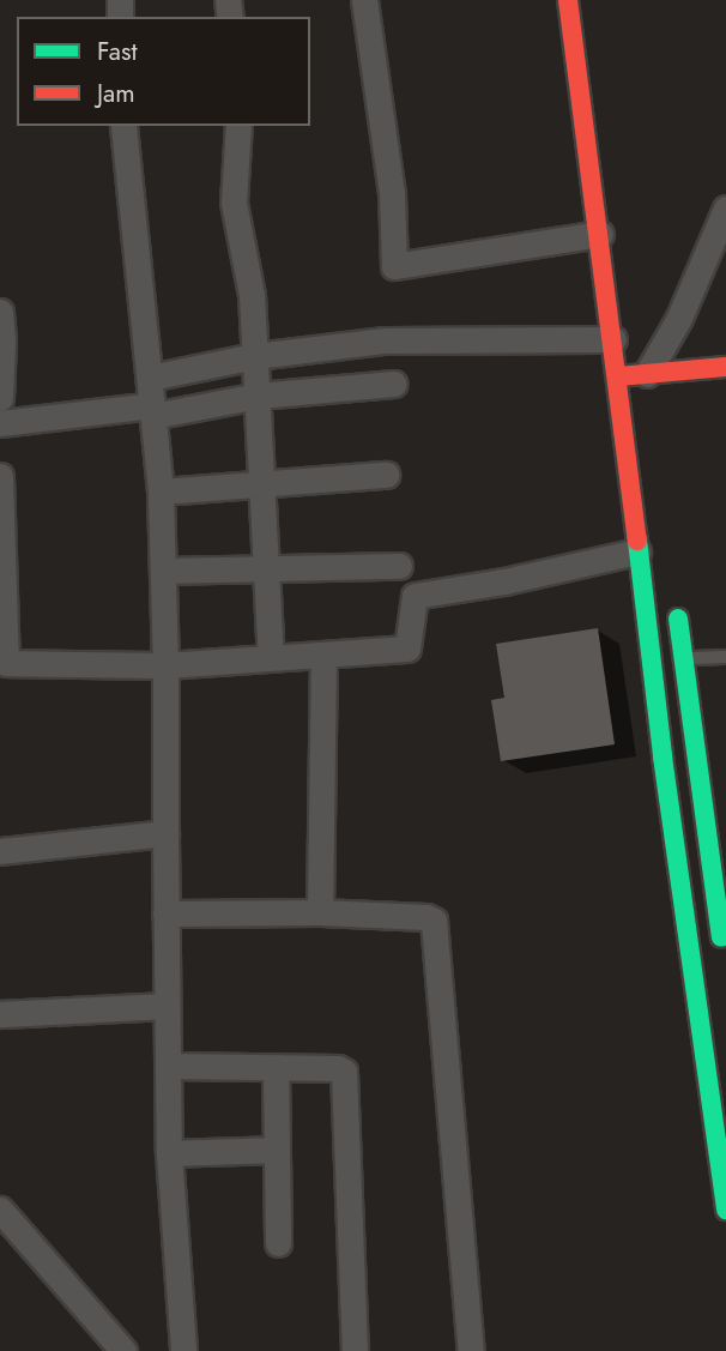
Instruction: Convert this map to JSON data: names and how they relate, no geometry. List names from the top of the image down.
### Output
{
  "legend": ["Fast", "Jam"]
}
